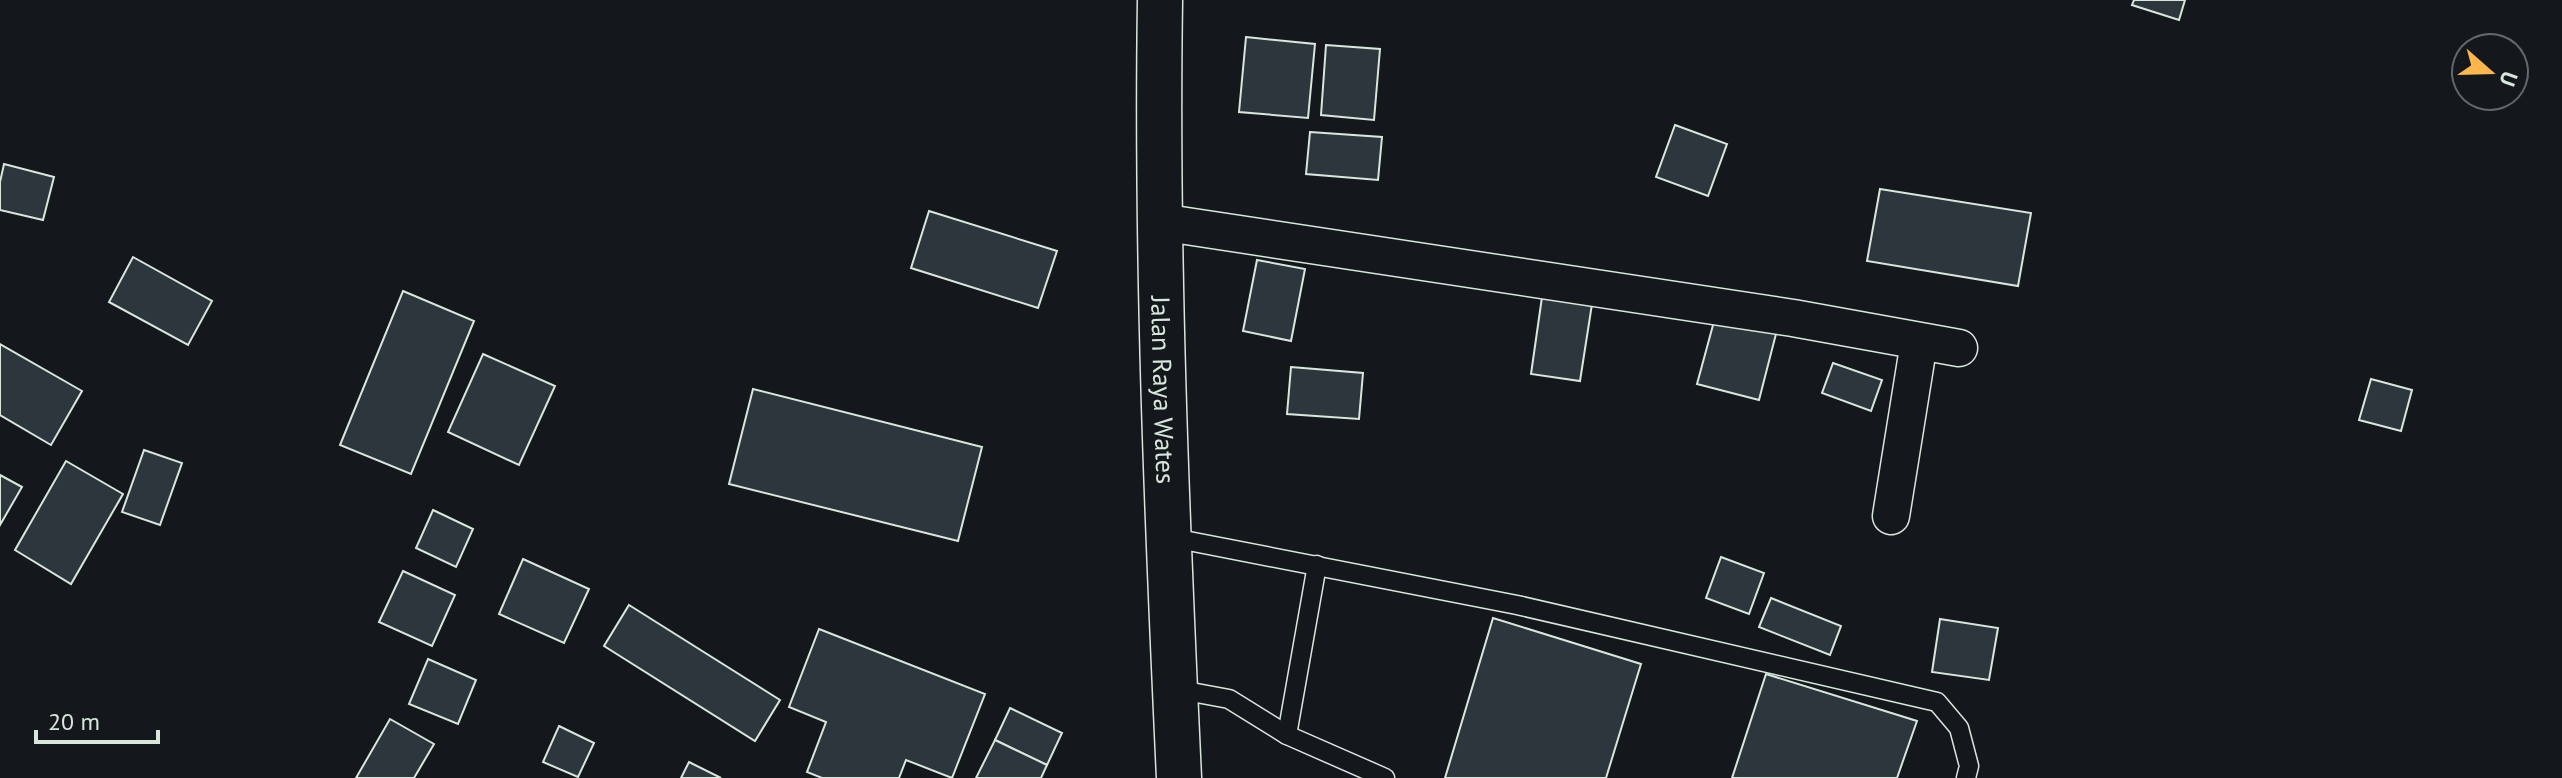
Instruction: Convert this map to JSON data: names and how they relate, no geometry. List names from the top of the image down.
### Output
{
  "streets": {
    "highway": ["Jalan Raya Wates"]
  },
  "scale_bar": "20 m",
  "north": "right"
}
